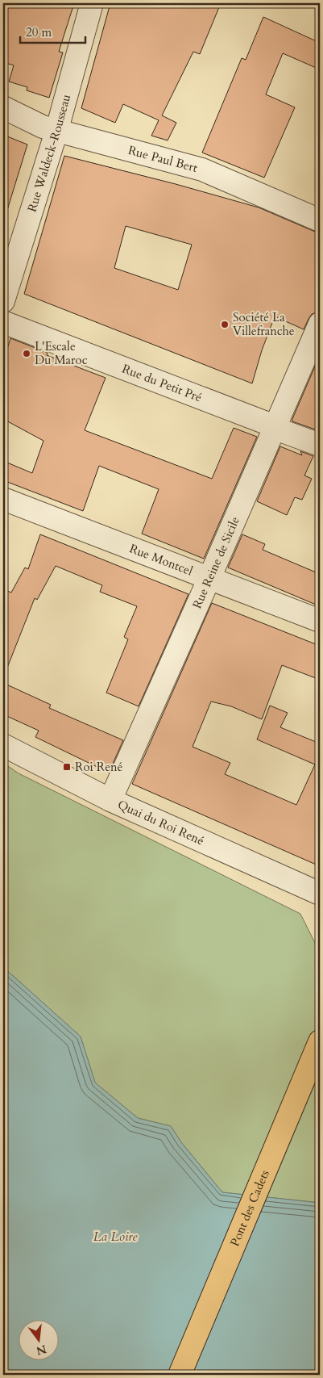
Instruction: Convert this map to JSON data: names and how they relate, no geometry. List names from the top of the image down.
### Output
{
  "streets": {
    "main road": ["Pont des Cadets"],
    "street": [
      "Rue Waldeck-Rousseau",
      "Rue Paul Bert",
      "Rue du Petit Pré",
      "Rue Montcel",
      "Rue Reine de Sicile",
      "Quai du Roi René"
    ]
  },
  "crossings": [
    ["Rue Waldeck-Rousseau", "Rue Paul Bert"],
    ["Rue du Petit Pré", "Rue Reine de Sicile"],
    ["Rue Montcel", "Rue Reine de Sicile"],
    ["Rue Reine de Sicile", "Quai du Roi René"]
  ],
  "water": ["La Loire"],
  "places": {
    "other": ["Société La Villefranche", "L'Escale Du Maroc"],
    "transit": ["Roi René"]
  },
  "scale_bar": "20 m",
  "north": "bottom"
}
